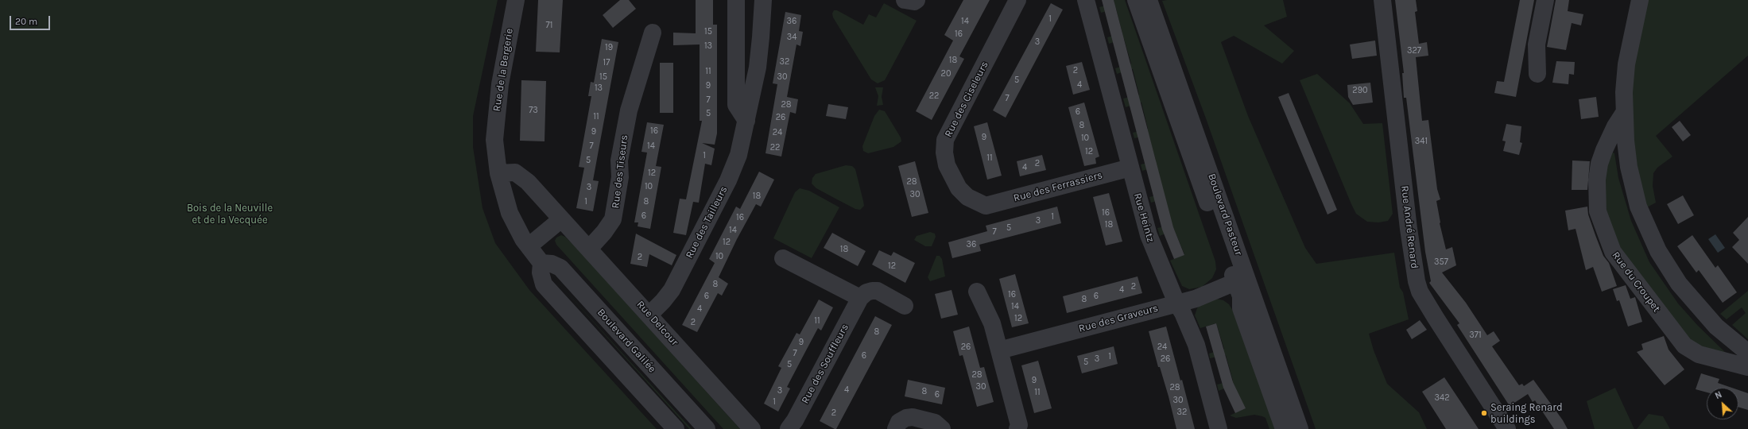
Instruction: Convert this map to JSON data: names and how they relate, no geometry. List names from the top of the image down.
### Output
{
  "streets": {
    "street": [
      "Rue de la Bergerie",
      "Rue des Ciseleurs",
      "Rue des Tiseurs",
      "Rue des Ferrassiers",
      "Boulevard Pasteur",
      "Rue Heintz",
      "Rue des Tailleurs",
      "Rue André Renard",
      "Rue du Croupet",
      "Rue des Graveurs",
      "Rue Delcour",
      "Boulevard Galilée",
      "Rue des Souffleurs"
    ]
  },
  "crossings": [
    ["Rue de la Bergerie", "Rue Delcour"],
    ["Rue des Ciseleurs", "Rue des Ferrassiers"],
    ["Rue des Tiseurs", "Rue Delcour"],
    ["Rue des Ferrassiers", "Rue Heintz"],
    ["Boulevard Pasteur", "Rue des Graveurs"],
    ["Rue Heintz", "Rue des Graveurs"],
    ["Rue des Tailleurs", "Rue Delcour"]
  ],
  "parks": ["Bois de la Neuville et de la Vecquée"],
  "places": ["Seraing Renard buildings"],
  "house_numbers": [
    "1",
    "36",
    "14",
    "71",
    "15",
    "16",
    "34",
    "3",
    "13",
    "19",
    "327",
    "18",
    "32",
    "17",
    "2",
    "11",
    "20",
    "15",
    "30",
    "5",
    "4",
    "9",
    "13",
    "290",
    "22",
    "7",
    "7",
    "28",
    "73",
    "6",
    "5",
    "11",
    "26",
    "8",
    "16",
    "9",
    "24",
    "9",
    "10",
    "341",
    "7",
    "14",
    "22",
    "12",
    "1",
    "11",
    "5",
    "2",
    "4",
    "12",
    "28",
    "10",
    "3",
    "30",
    "18",
    "1",
    "8",
    "16",
    "6",
    "1",
    "16",
    "3",
    "18",
    "5",
    "14",
    "7",
    "12",
    "36",
    "18",
    "10",
    "2",
    "357",
    "12",
    "8",
    "2",
    "4",
    "16",
    "6",
    "6",
    "8",
    "14",
    "4",
    "12",
    "11",
    "2",
    "8",
    "371",
    "9",
    "26",
    "24",
    "7",
    "6",
    "1",
    "3",
    "26",
    "5",
    "5",
    "28",
    "9",
    "30",
    "28",
    "4",
    "3",
    "8",
    "11",
    "6",
    "342",
    "30",
    "1",
    "32",
    "2"
  ],
  "scale_bar": "20 m",
  "north": "top left"
}
